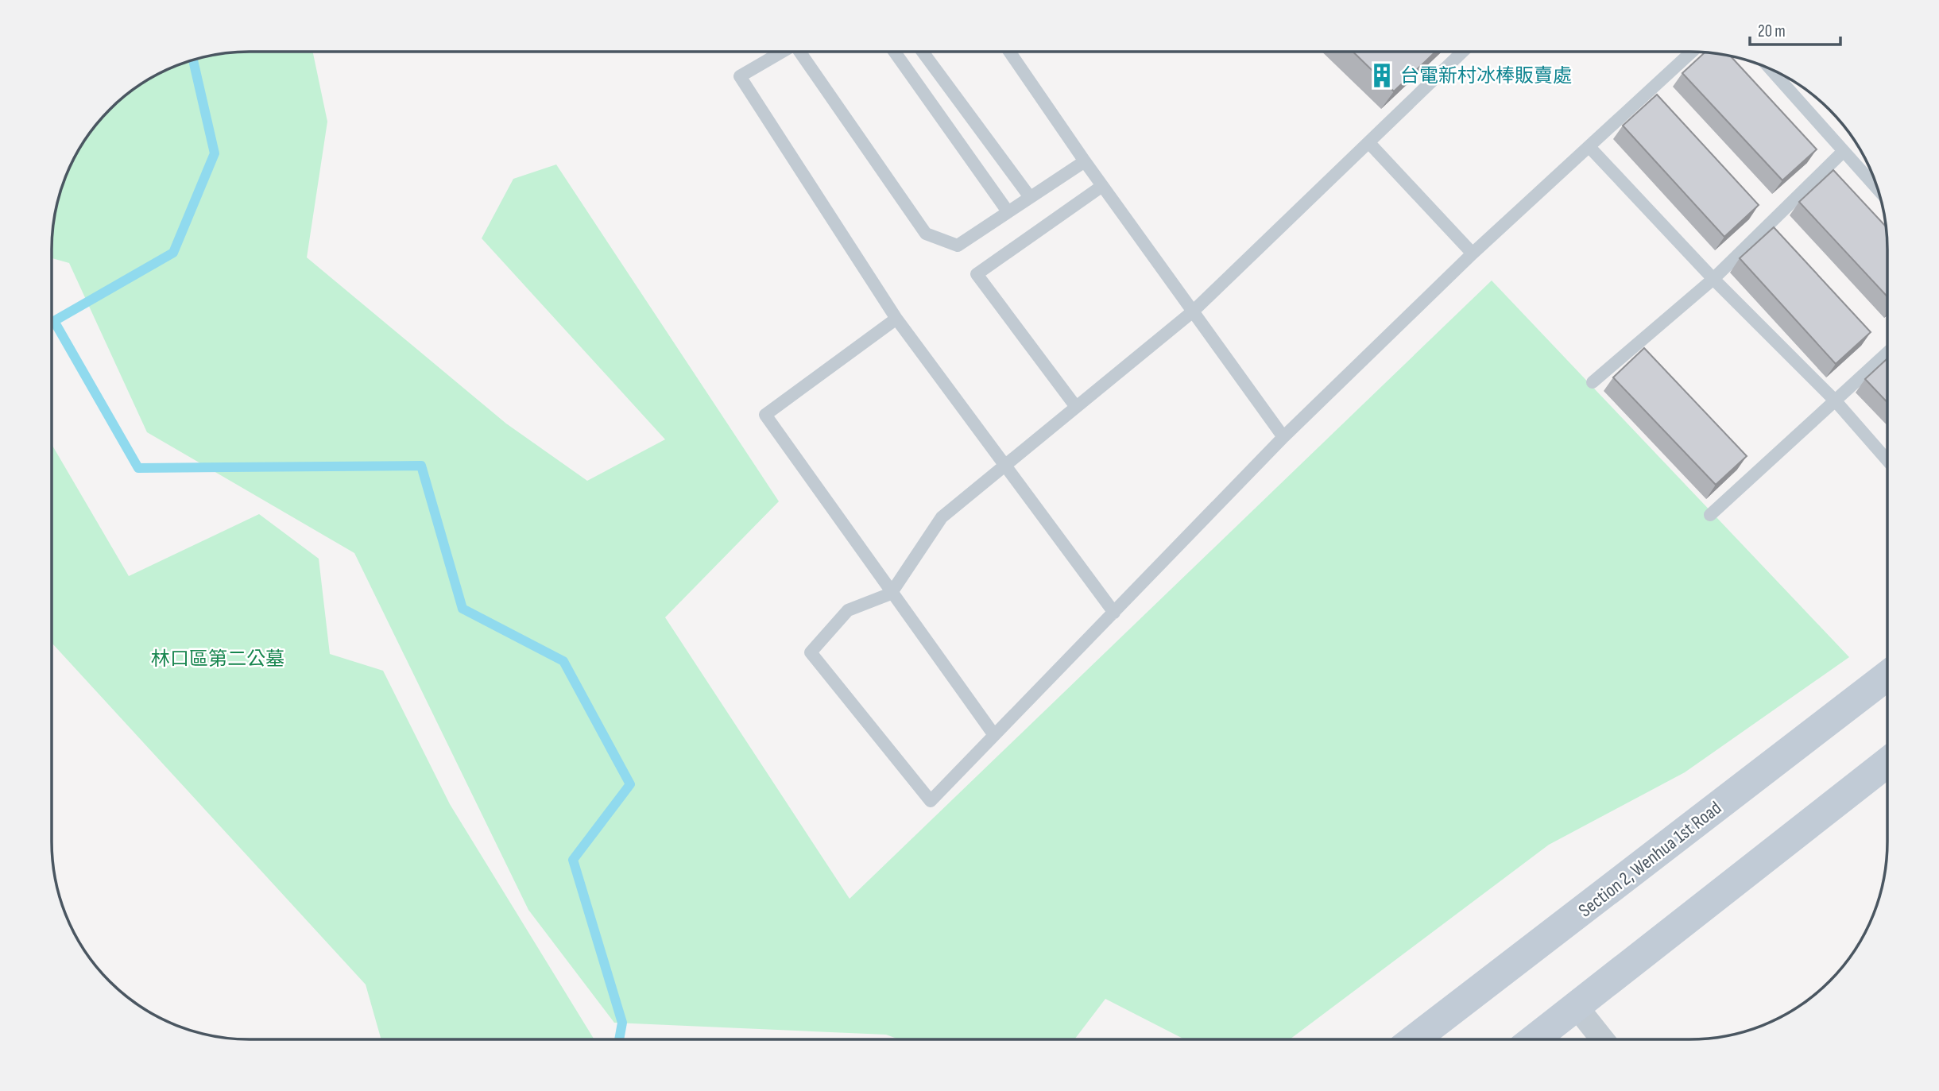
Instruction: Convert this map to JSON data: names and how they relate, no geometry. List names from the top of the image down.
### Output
{
  "streets": {
    "main road": ["Section 2, Wenhua 1st Road"]
  },
  "parks": ["林口區第二公墓"],
  "places": {
    "building": ["台電新村冰棒販賣處"]
  },
  "scale_bar": "20 m"
}
